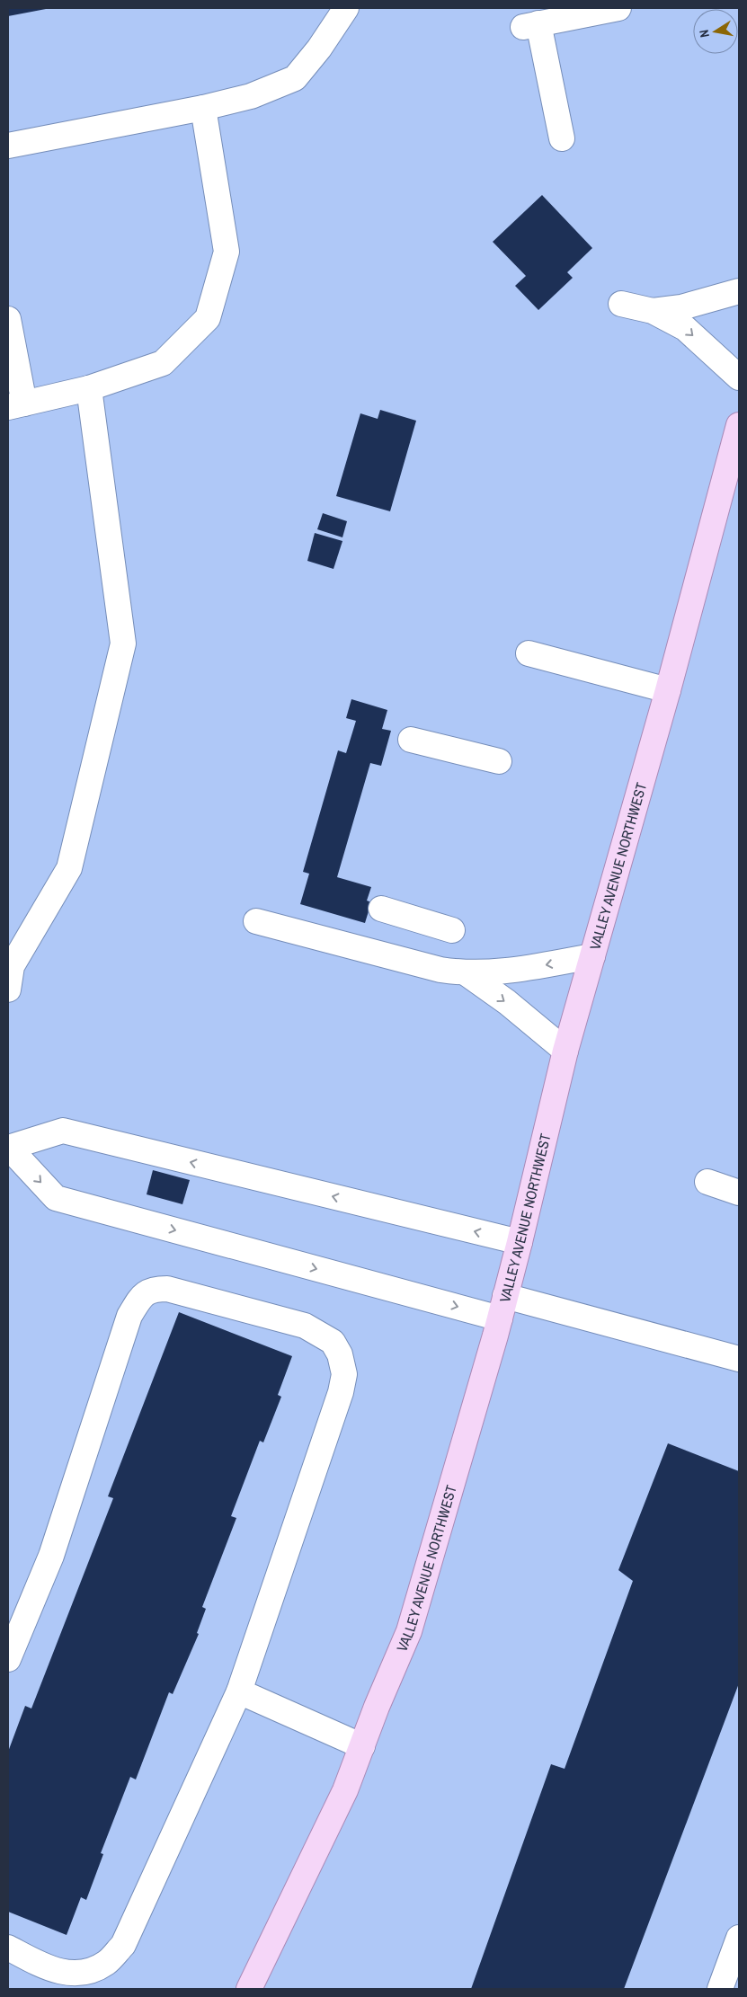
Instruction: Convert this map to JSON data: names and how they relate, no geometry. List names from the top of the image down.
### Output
{
  "streets": {
    "main road": ["VALLEY AVENUE NORTHWEST"]
  },
  "north": "left"
}
